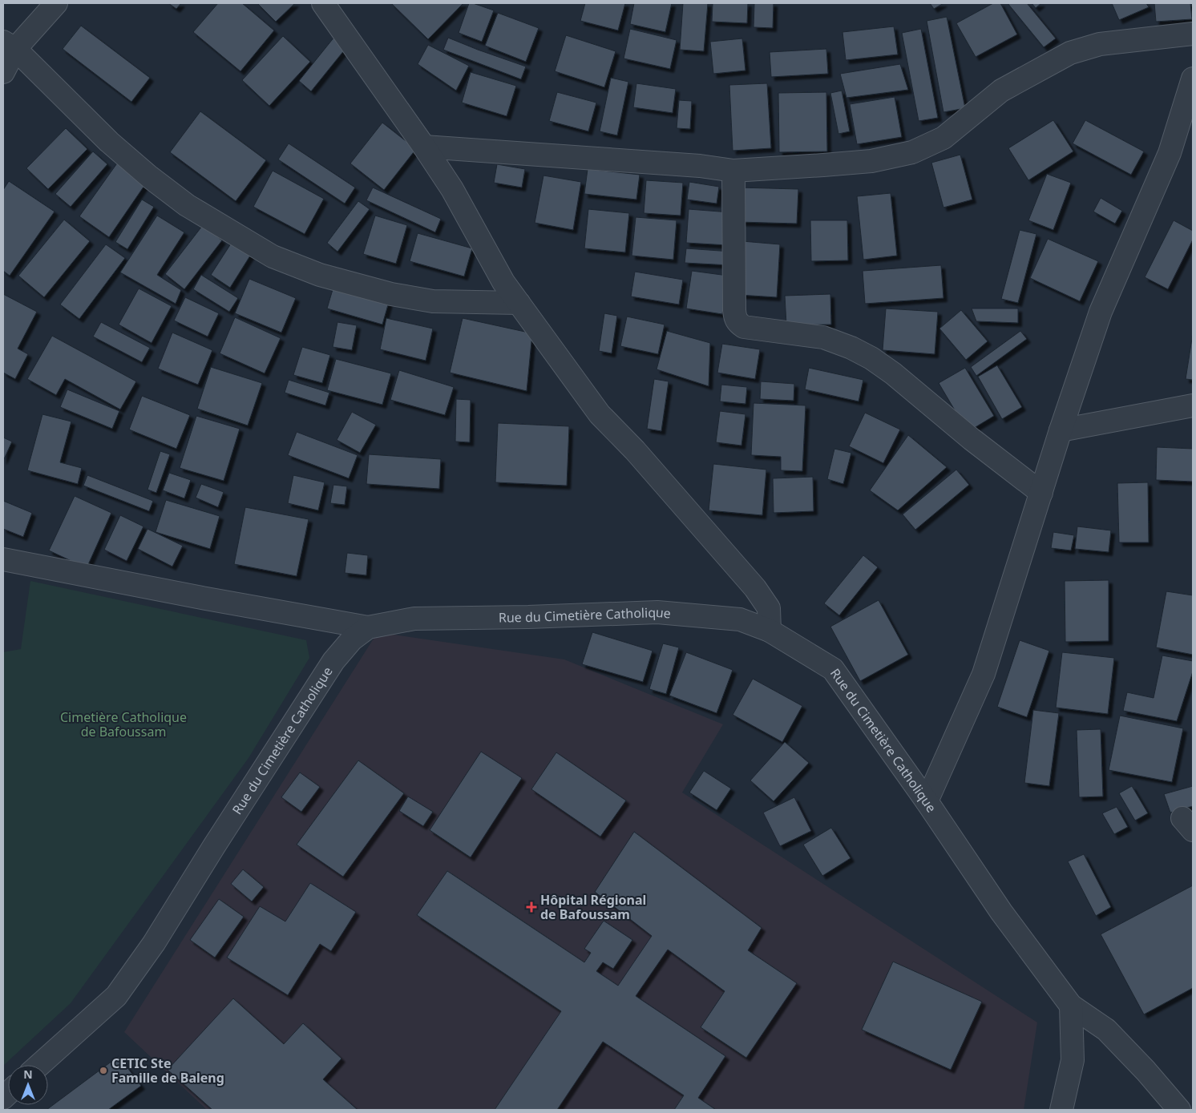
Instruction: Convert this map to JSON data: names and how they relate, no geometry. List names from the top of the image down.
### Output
{
  "streets": {
    "street": ["Rue du Cimetière Catholique"]
  },
  "parks": ["Cimetière Catholique de Bafoussam"],
  "places": {
    "health": ["Hôpital Régional de Bafoussam"],
    "other": ["CETIC Ste Famille de Baleng"]
  },
  "north": "top"
}
